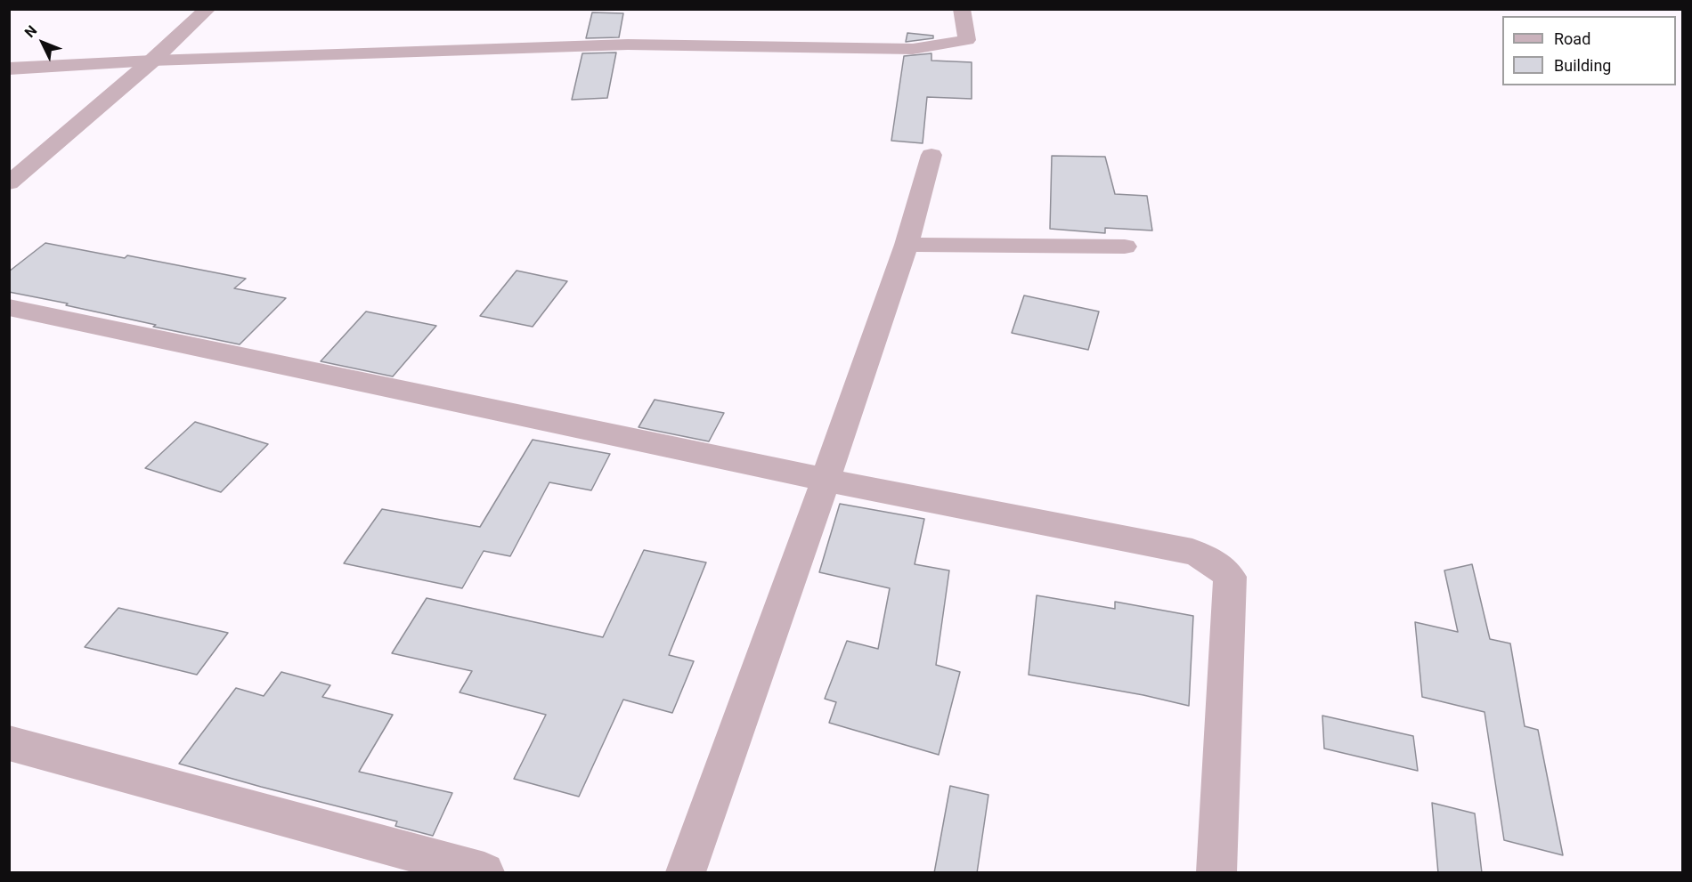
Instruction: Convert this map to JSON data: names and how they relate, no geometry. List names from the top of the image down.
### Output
{
  "legend": ["Road", "Building"],
  "north": "top left"
}
